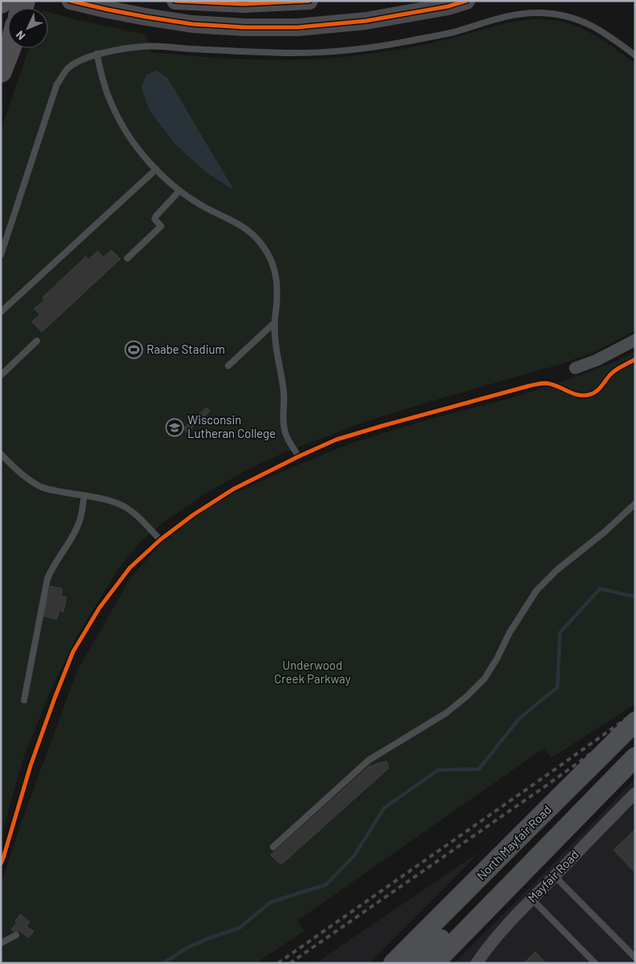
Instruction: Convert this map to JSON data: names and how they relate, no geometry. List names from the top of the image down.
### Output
{
  "streets": {
    "main road": ["North Mayfair Road"],
    "street": ["Mayfair Road"]
  },
  "parks": ["Underwood Creek Parkway"],
  "places": {
    "sports": ["Raabe Stadium"],
    "school or university": ["Wisconsin Lutheran College"]
  },
  "north": "bottom left"
}
